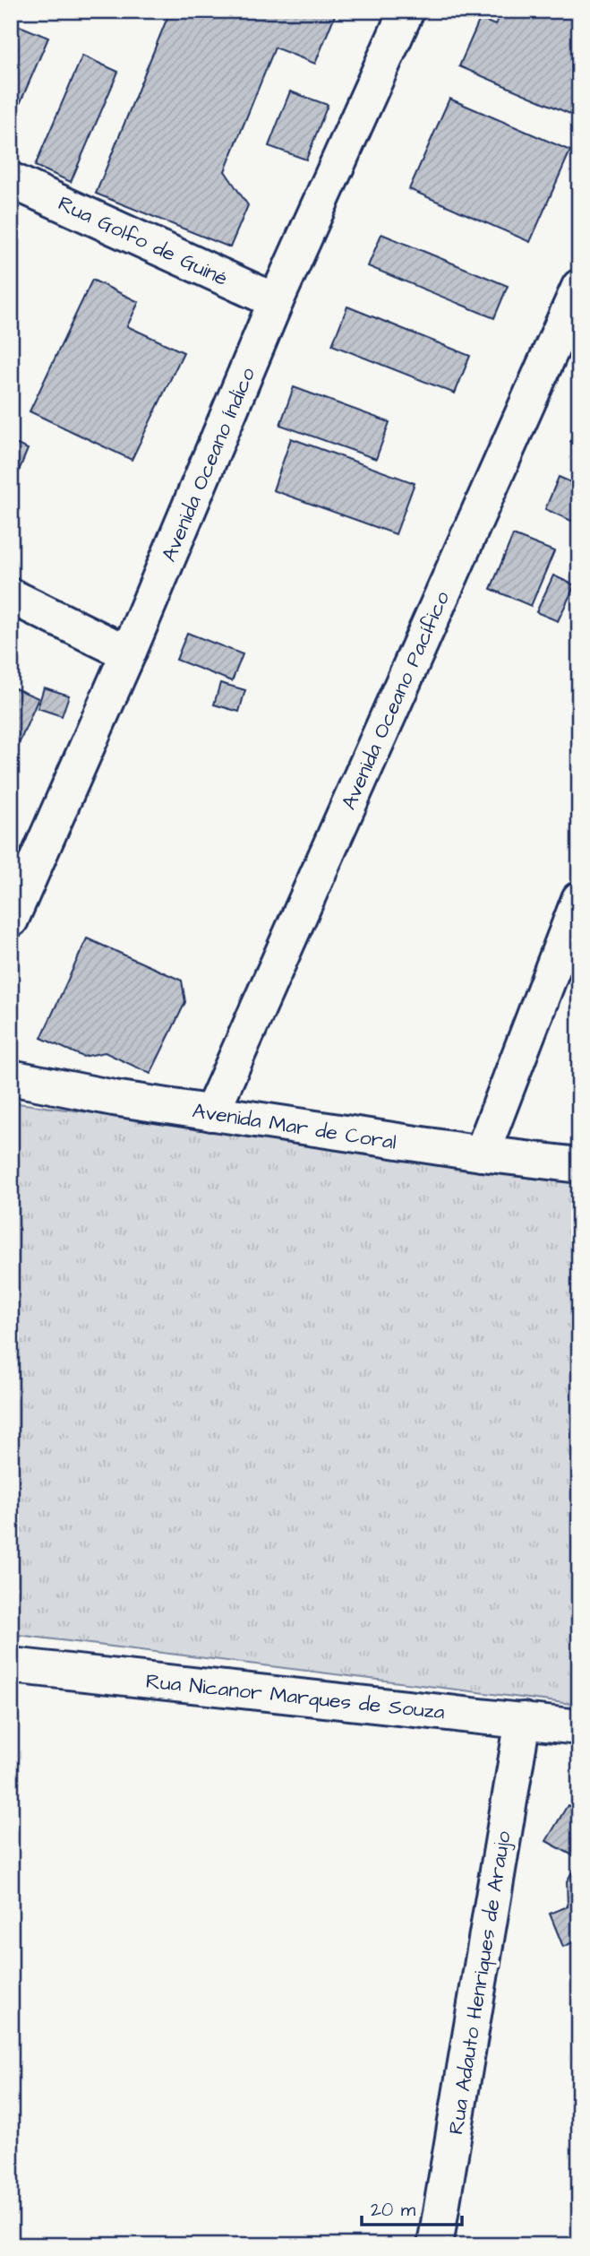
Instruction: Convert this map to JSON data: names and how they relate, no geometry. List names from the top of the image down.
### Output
{
  "streets": {
    "street": [
      "Rua Golfo de Guiné",
      "Avenida Oceano Índico",
      "Avenida Oceano Pacífico",
      "Avenida Mar de Coral",
      "Rua Nicanor Marques de Souza",
      "Rua Adauto Henriques de Araujo"
    ]
  },
  "crossings": [
    ["Rua Golfo de Guiné", "Avenida Oceano Índico"],
    ["Avenida Oceano Pacífico", "Avenida Mar de Coral"],
    ["Rua Nicanor Marques de Souza", "Rua Adauto Henriques de Araujo"]
  ],
  "scale_bar": "20 m"
}
